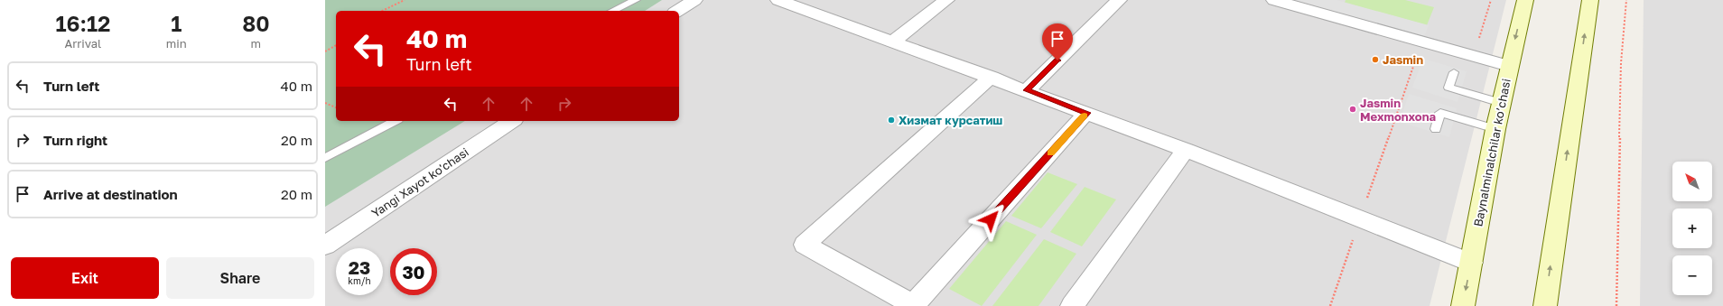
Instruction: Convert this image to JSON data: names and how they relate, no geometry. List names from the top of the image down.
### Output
{
  "streets": {
    "main road": ["Baynalminalchilar ko’chasi"],
    "street": ["Yangi Xayot ko'chasi"]
  },
  "places": ["Jasmin", "Jasmin Mexmonxona", "Хизмат курсатиш"],
  "north": "top left",
  "page": {
    "eta": [
      "16:12",
      "Arrival",
      "1",
      "min",
      "80",
      "m"
    ],
    "turn": ["40 m", "Turn left"],
    "list": [
      {
        "name": "Turn left",
        "value": "40 m"
      },
      {
        "name": "Turn right",
        "value": "20 m"
      },
      {
        "name": "Arrive at destination",
        "value": "20 m"
      }
    ],
    "map_buttons": ["+", "−"],
    "speed": "23 km/h",
    "limit": "30",
    "buttons": ["Exit", "Share"]
  }
}
